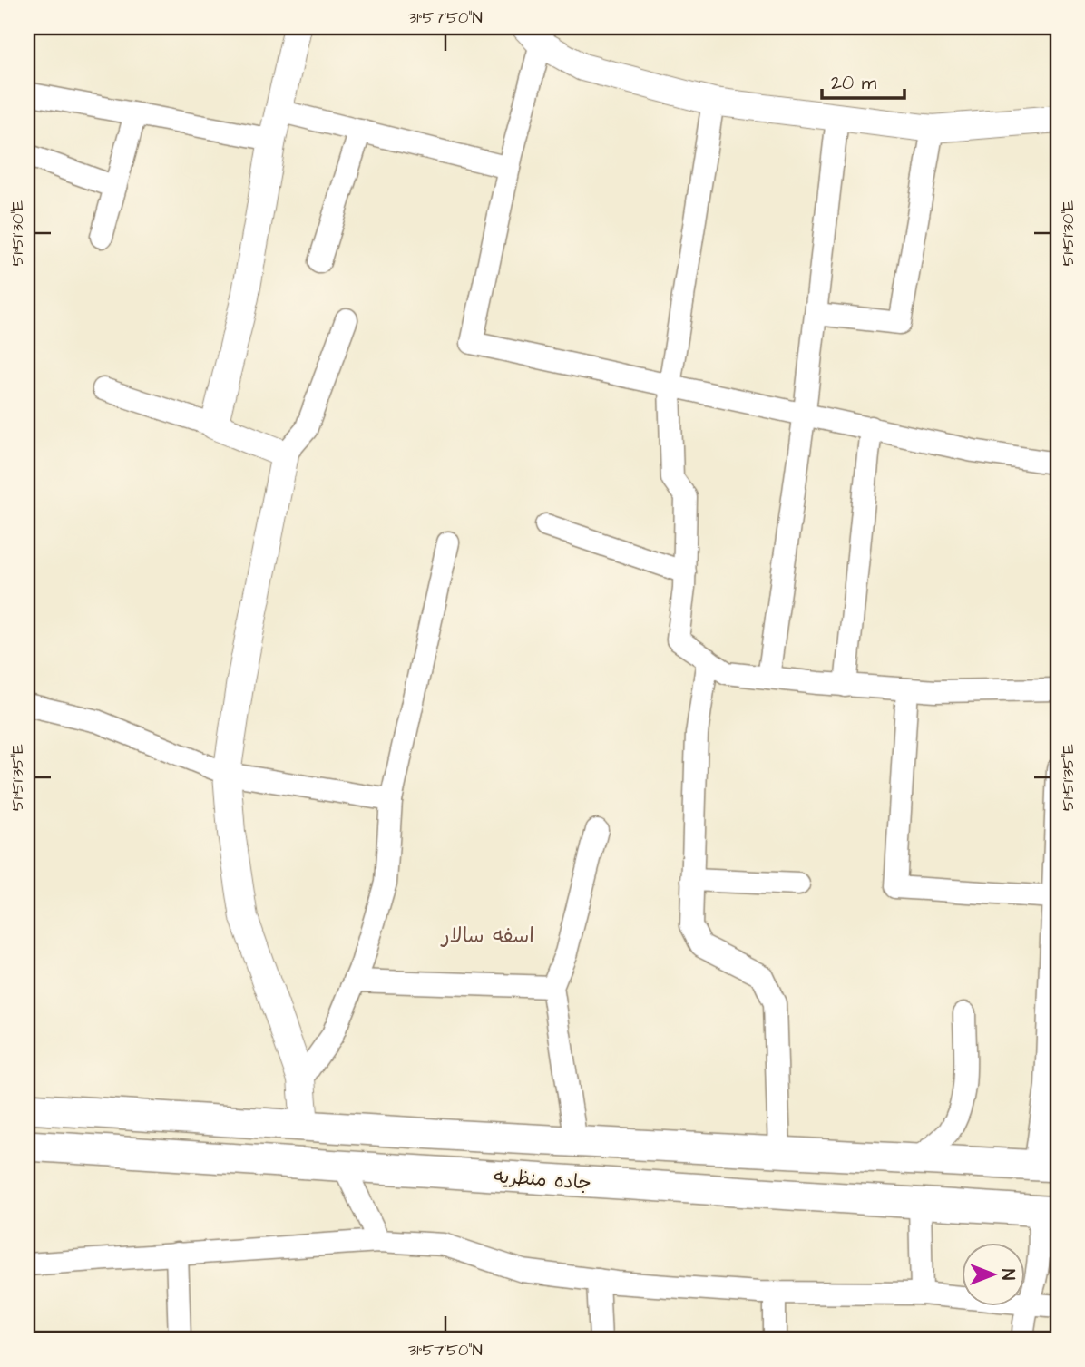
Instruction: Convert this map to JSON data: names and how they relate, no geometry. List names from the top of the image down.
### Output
{
  "streets": {
    "main road": ["جاده منظریه"]
  },
  "districts": ["اسفه سالار"],
  "scale_bar": "20 m",
  "north": "right",
  "coordinates": ["31°57'50\"N", "51°51'30\"E", "51°51'35\"E"]
}
